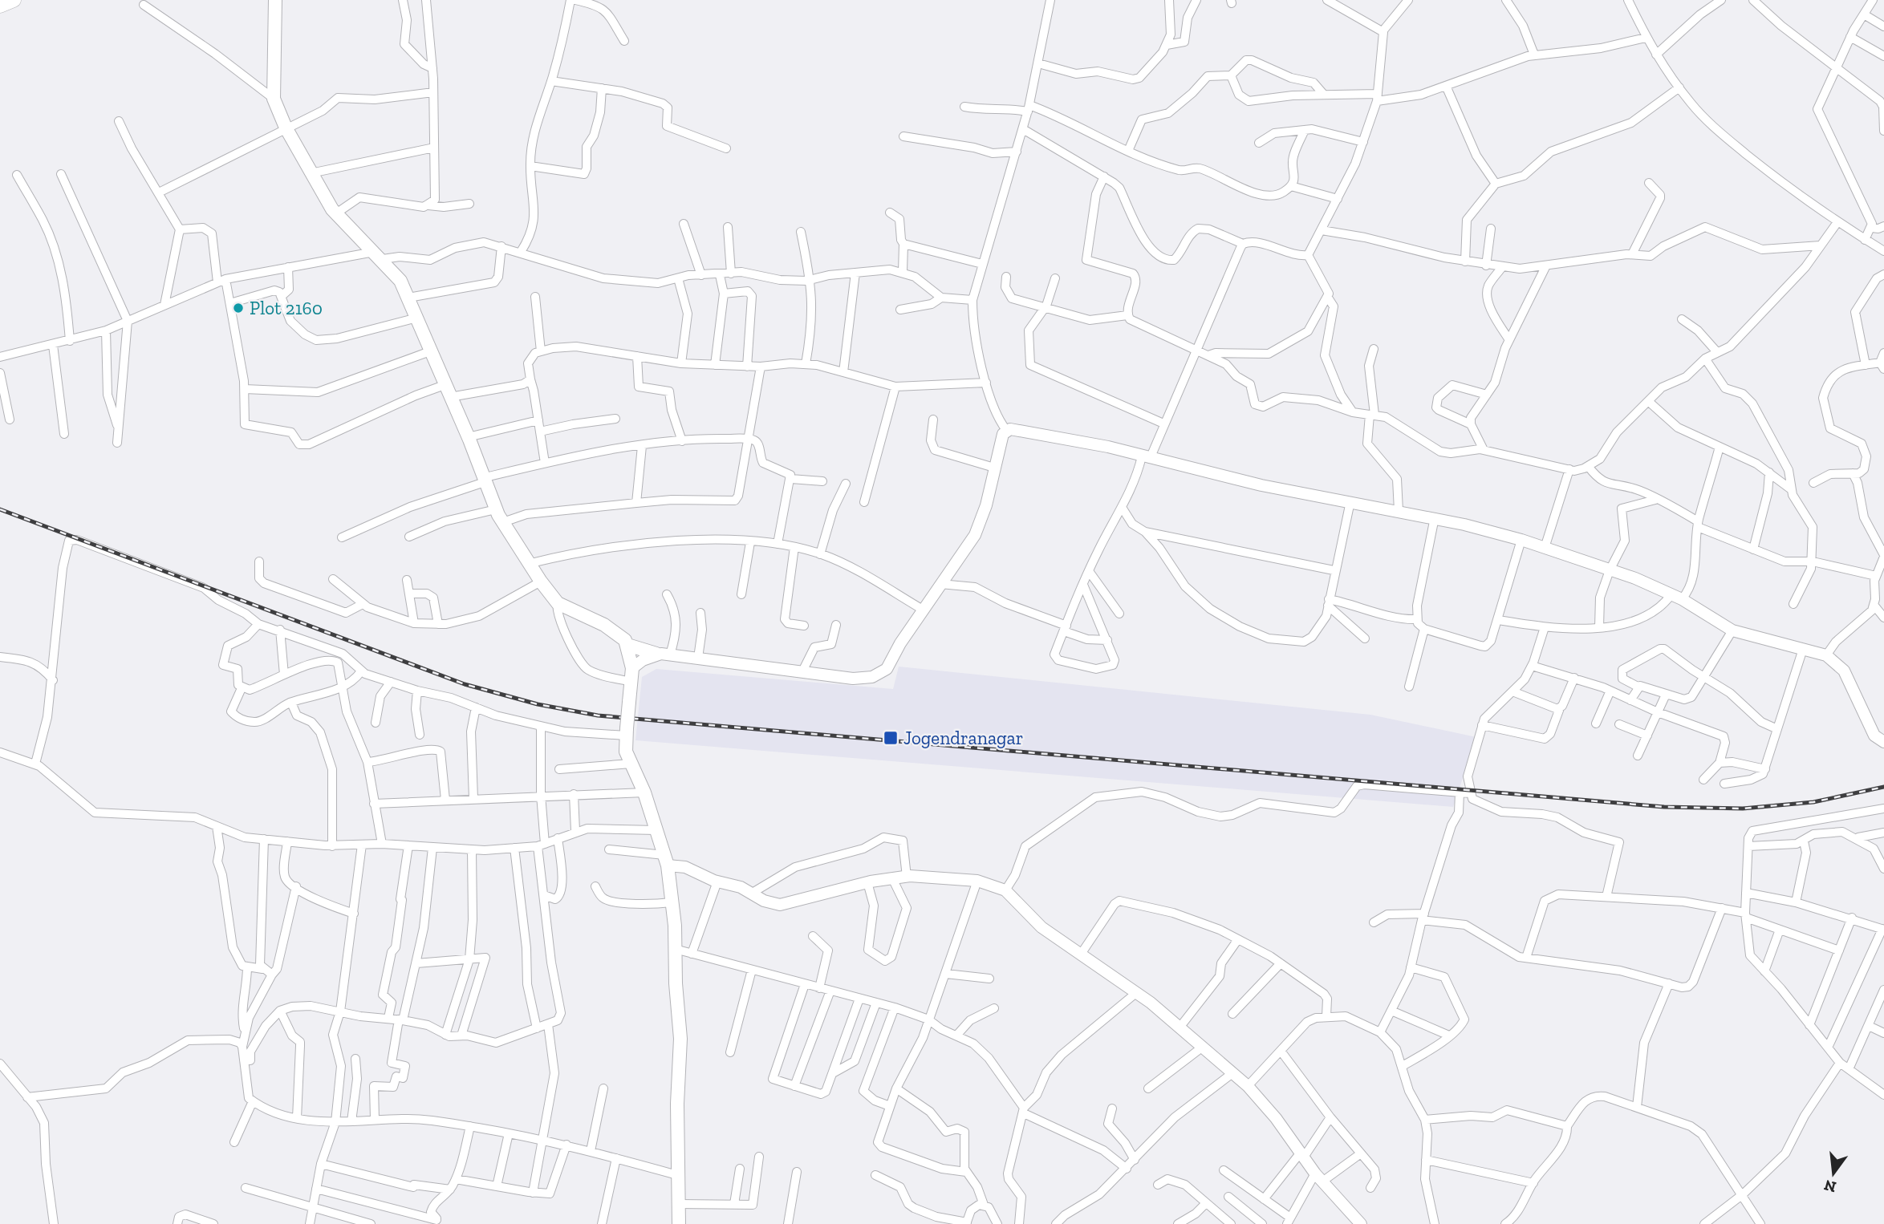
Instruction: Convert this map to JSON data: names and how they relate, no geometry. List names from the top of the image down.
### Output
{
  "places": {
    "other": ["Plot 2160"],
    "transit": ["Jogendranagar"]
  },
  "north": "bottom"
}
